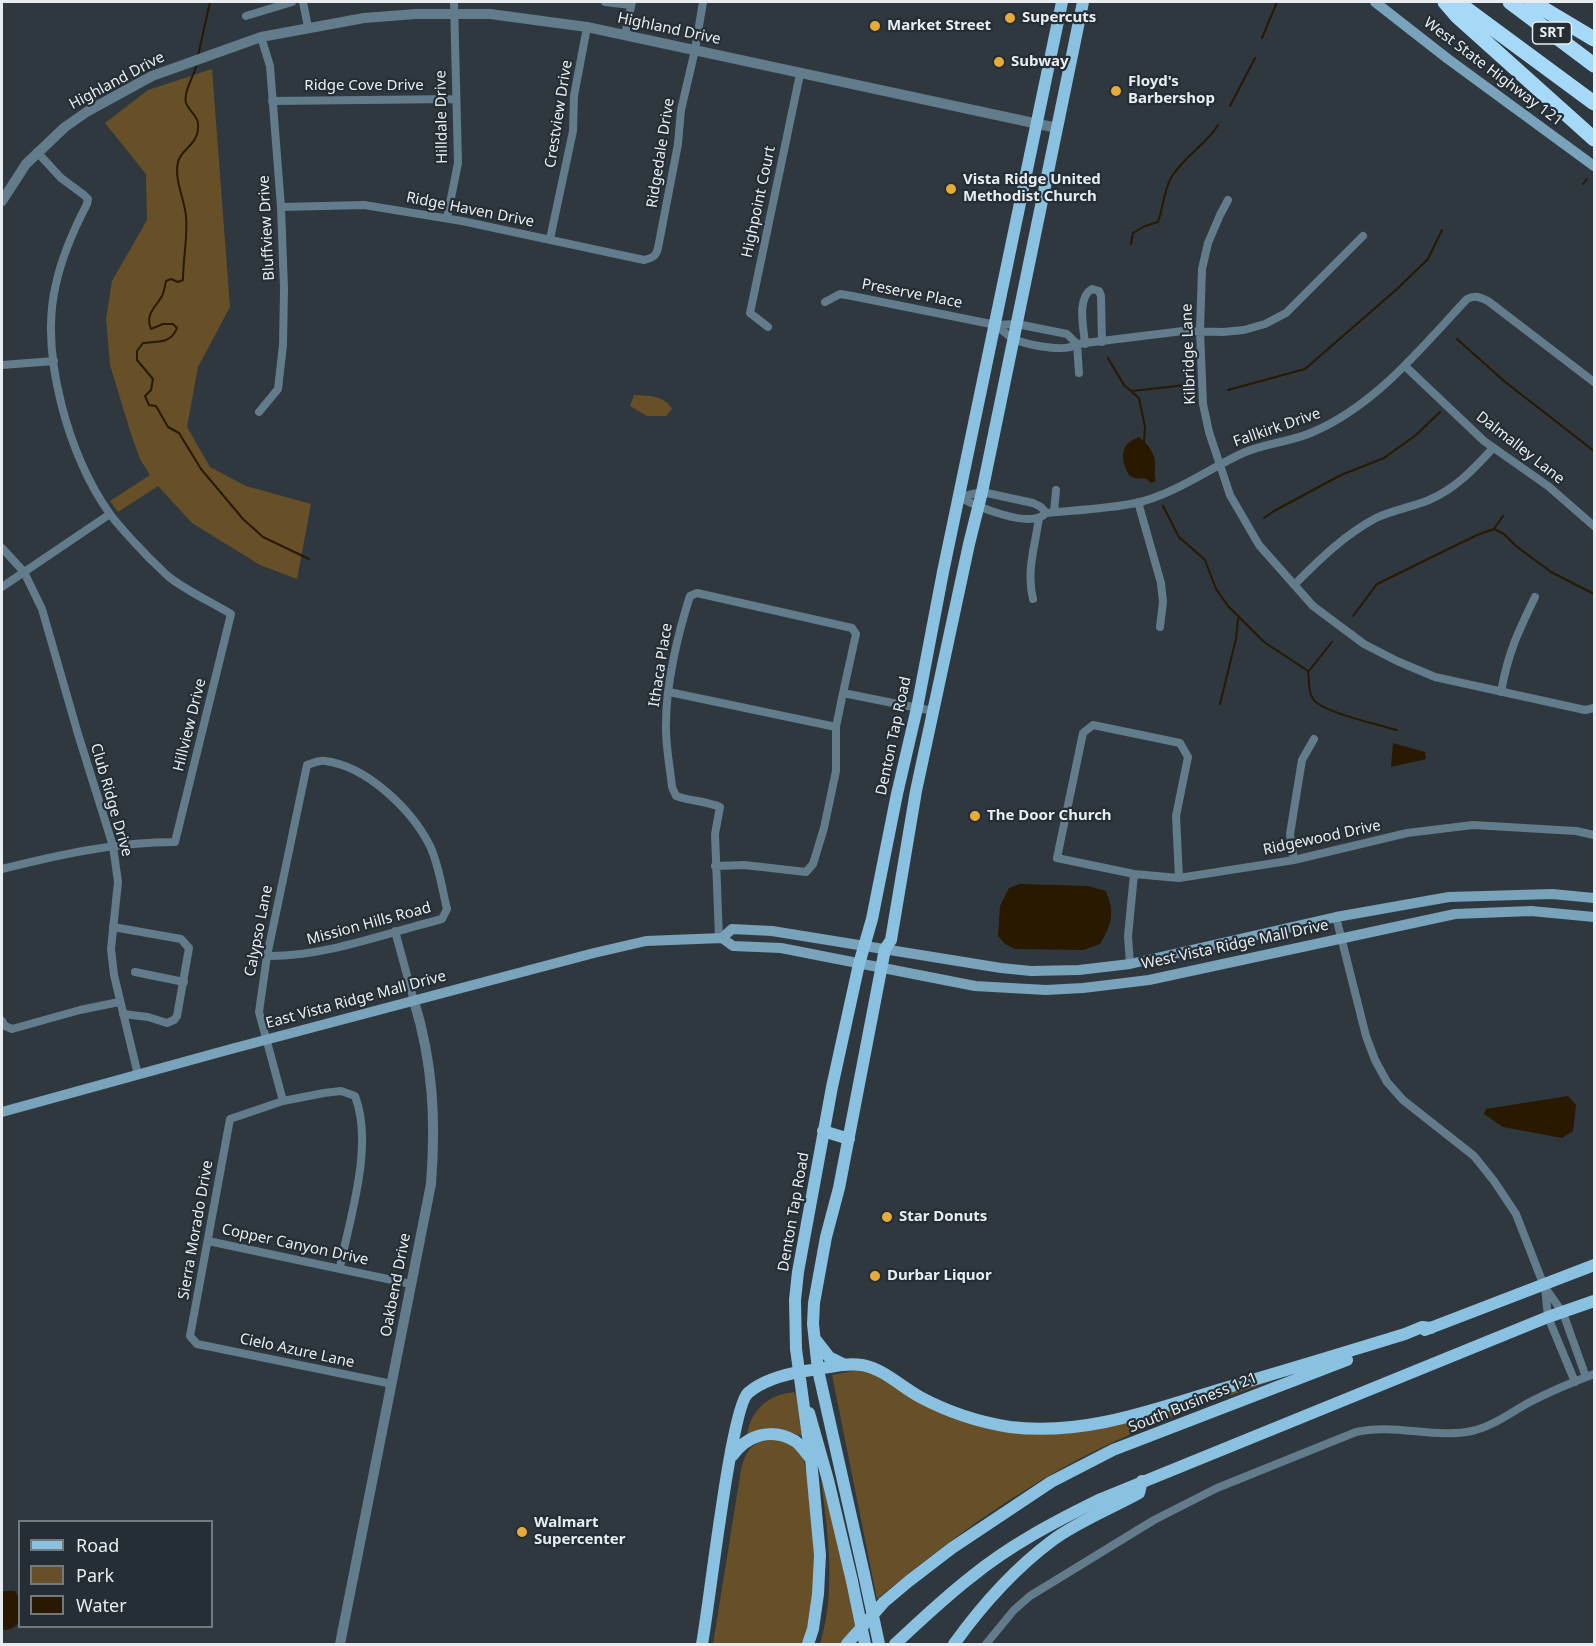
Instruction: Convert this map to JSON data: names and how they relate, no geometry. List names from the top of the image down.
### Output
{
  "streets": {
    "highway": ["SRT"],
    "main road": [
      "West State Highway 121",
      "Denton Tap Road",
      "West Vista Ridge Mall Drive",
      "East Vista Ridge Mall Drive",
      "South Business 121"
    ],
    "street": [
      "Highland Drive",
      "Ridge Cove Drive",
      "Crestview Drive",
      "Hilldale Drive",
      "Ridgedale Drive",
      "Highpoint Court",
      "Ridge Haven Drive",
      "Bluffview Drive",
      "Preserve Place",
      "Kilbridge Lane",
      "Fallkirk Drive",
      "Dalmalley Lane",
      "Ithaca Place",
      "Hillview Drive",
      "Club Ridge Drive",
      "Ridgewood Drive",
      "Mission Hills Road",
      "Calypso Lane",
      "Sierra Morado Drive",
      "Copper Canyon Drive",
      "Oakbend Drive",
      "Cielo Azure Lane"
    ]
  },
  "crossings": [
    ["Highland Drive", "Crestview Drive"],
    ["Highland Drive", "Hilldale Drive"],
    ["Highland Drive", "Ridgedale Drive"],
    ["Highland Drive", "Highpoint Court"],
    ["Highland Drive", "Bluffview Drive"],
    ["Highland Drive", "Denton Tap Road"],
    ["Ridge Cove Drive", "Hilldale Drive"],
    ["Ridge Cove Drive", "Bluffview Drive"],
    ["Crestview Drive", "Ridge Haven Drive"],
    ["Hilldale Drive", "Ridge Haven Drive"],
    ["Ridgedale Drive", "Ridge Haven Drive"],
    ["Ridge Haven Drive", "Bluffview Drive"],
    ["Preserve Place", "Denton Tap Road"],
    ["Kilbridge Lane", "Fallkirk Drive"],
    ["Fallkirk Drive", "Dalmalley Lane"],
    ["Fallkirk Drive", "Denton Tap Road"],
    ["Ithaca Place", "East Vista Ridge Mall Drive"],
    ["Hillview Drive", "Club Ridge Drive"],
    ["Denton Tap Road", "East Vista Ridge Mall Drive"],
    ["Club Ridge Drive", "East Vista Ridge Mall Drive"],
    ["Mission Hills Road", "Calypso Lane"],
    ["Mission Hills Road", "Oakbend Drive"],
    ["Calypso Lane", "East Vista Ridge Mall Drive"],
    ["Calypso Lane", "Sierra Morado Drive"],
    ["West Vista Ridge Mall Drive", "East Vista Ridge Mall Drive"],
    ["East Vista Ridge Mall Drive", "Oakbend Drive"],
    ["Sierra Morado Drive", "Copper Canyon Drive"],
    ["Sierra Morado Drive", "Cielo Azure Lane"],
    ["Copper Canyon Drive", "Oakbend Drive"],
    ["Oakbend Drive", "Cielo Azure Lane"]
  ],
  "places": [
    "Supercuts",
    "Market Street",
    "Subway",
    "Floyd's Barbershop",
    "Vista Ridge United Methodist Church",
    "The Door Church",
    "Star Donuts",
    "Durbar Liquor",
    "Walmart Supercenter"
  ],
  "legend": ["Road", "Park", "Water"]
}
